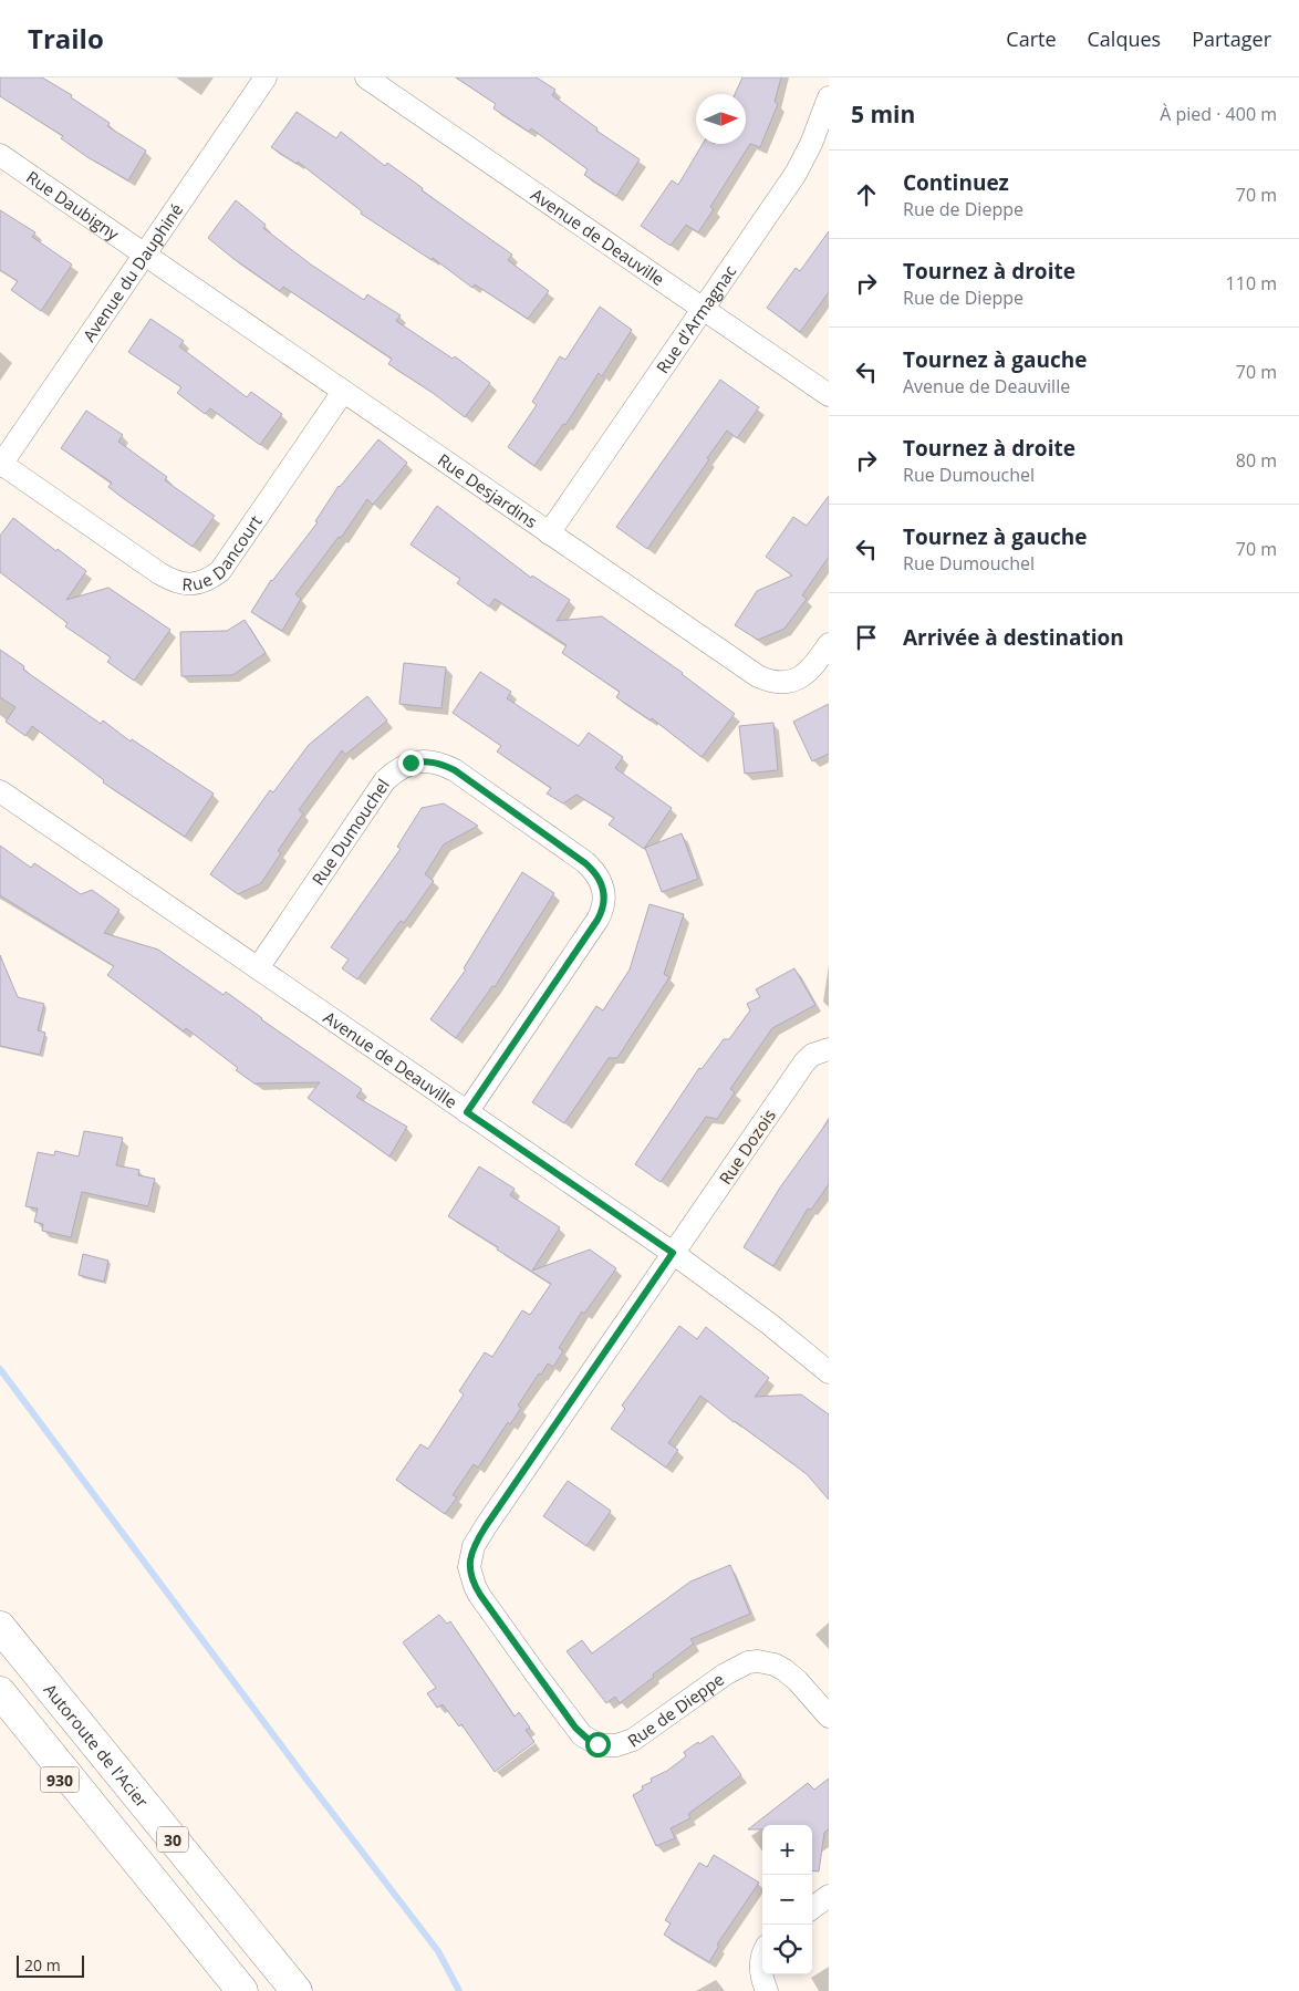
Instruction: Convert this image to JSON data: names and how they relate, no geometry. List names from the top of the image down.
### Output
{
  "streets": {
    "highway": ["Autoroute de l'Acier", "930", "30"],
    "street": [
      "Rue Daubigny",
      "Avenue de Deauville",
      "Avenue du Dauphiné",
      "Rue d'Armagnac",
      "Rue Desjardins",
      "Rue Dancourt",
      "Rue Dumouchel",
      "Rue Dozois",
      "Rue de Dieppe"
    ]
  },
  "crossings": [
    ["Rue Daubigny", "Avenue du Dauphiné"],
    ["Rue Daubigny", "Rue Desjardins"],
    ["Avenue de Deauville", "Rue d'Armagnac"],
    ["Avenue de Deauville", "Rue Dumouchel"],
    ["Avenue de Deauville", "Rue Dozois"],
    ["Avenue de Deauville", "Rue de Dieppe"],
    ["Avenue du Dauphiné", "Rue Desjardins"],
    ["Avenue du Dauphiné", "Rue Dancourt"],
    ["Rue d'Armagnac", "Rue Desjardins"],
    ["Rue Desjardins", "Rue Dancourt"],
    ["Rue Dozois", "Rue de Dieppe"],
    ["930", "30"]
  ],
  "scale_bar": "20 m",
  "north": "right",
  "page": {
    "header": "Trailo",
    "nav": ["Carte", "Calques", "Partager"],
    "heading": ["5 min", "À pied · 400 m"],
    "list": [
      ["Continuez", "Rue de Dieppe", "70 m"],
      ["Tournez à droite", "Rue de Dieppe", "110 m"],
      ["Tournez à gauche", "Avenue de Deauville", "70 m"],
      ["Tournez à droite", "Rue Dumouchel", "80 m"],
      ["Tournez à gauche", "Rue Dumouchel", "70 m"],
      "Arrivée à destination"
    ],
    "map_buttons": ["+", "−"],
    "scale": "20 m"
  }
}
